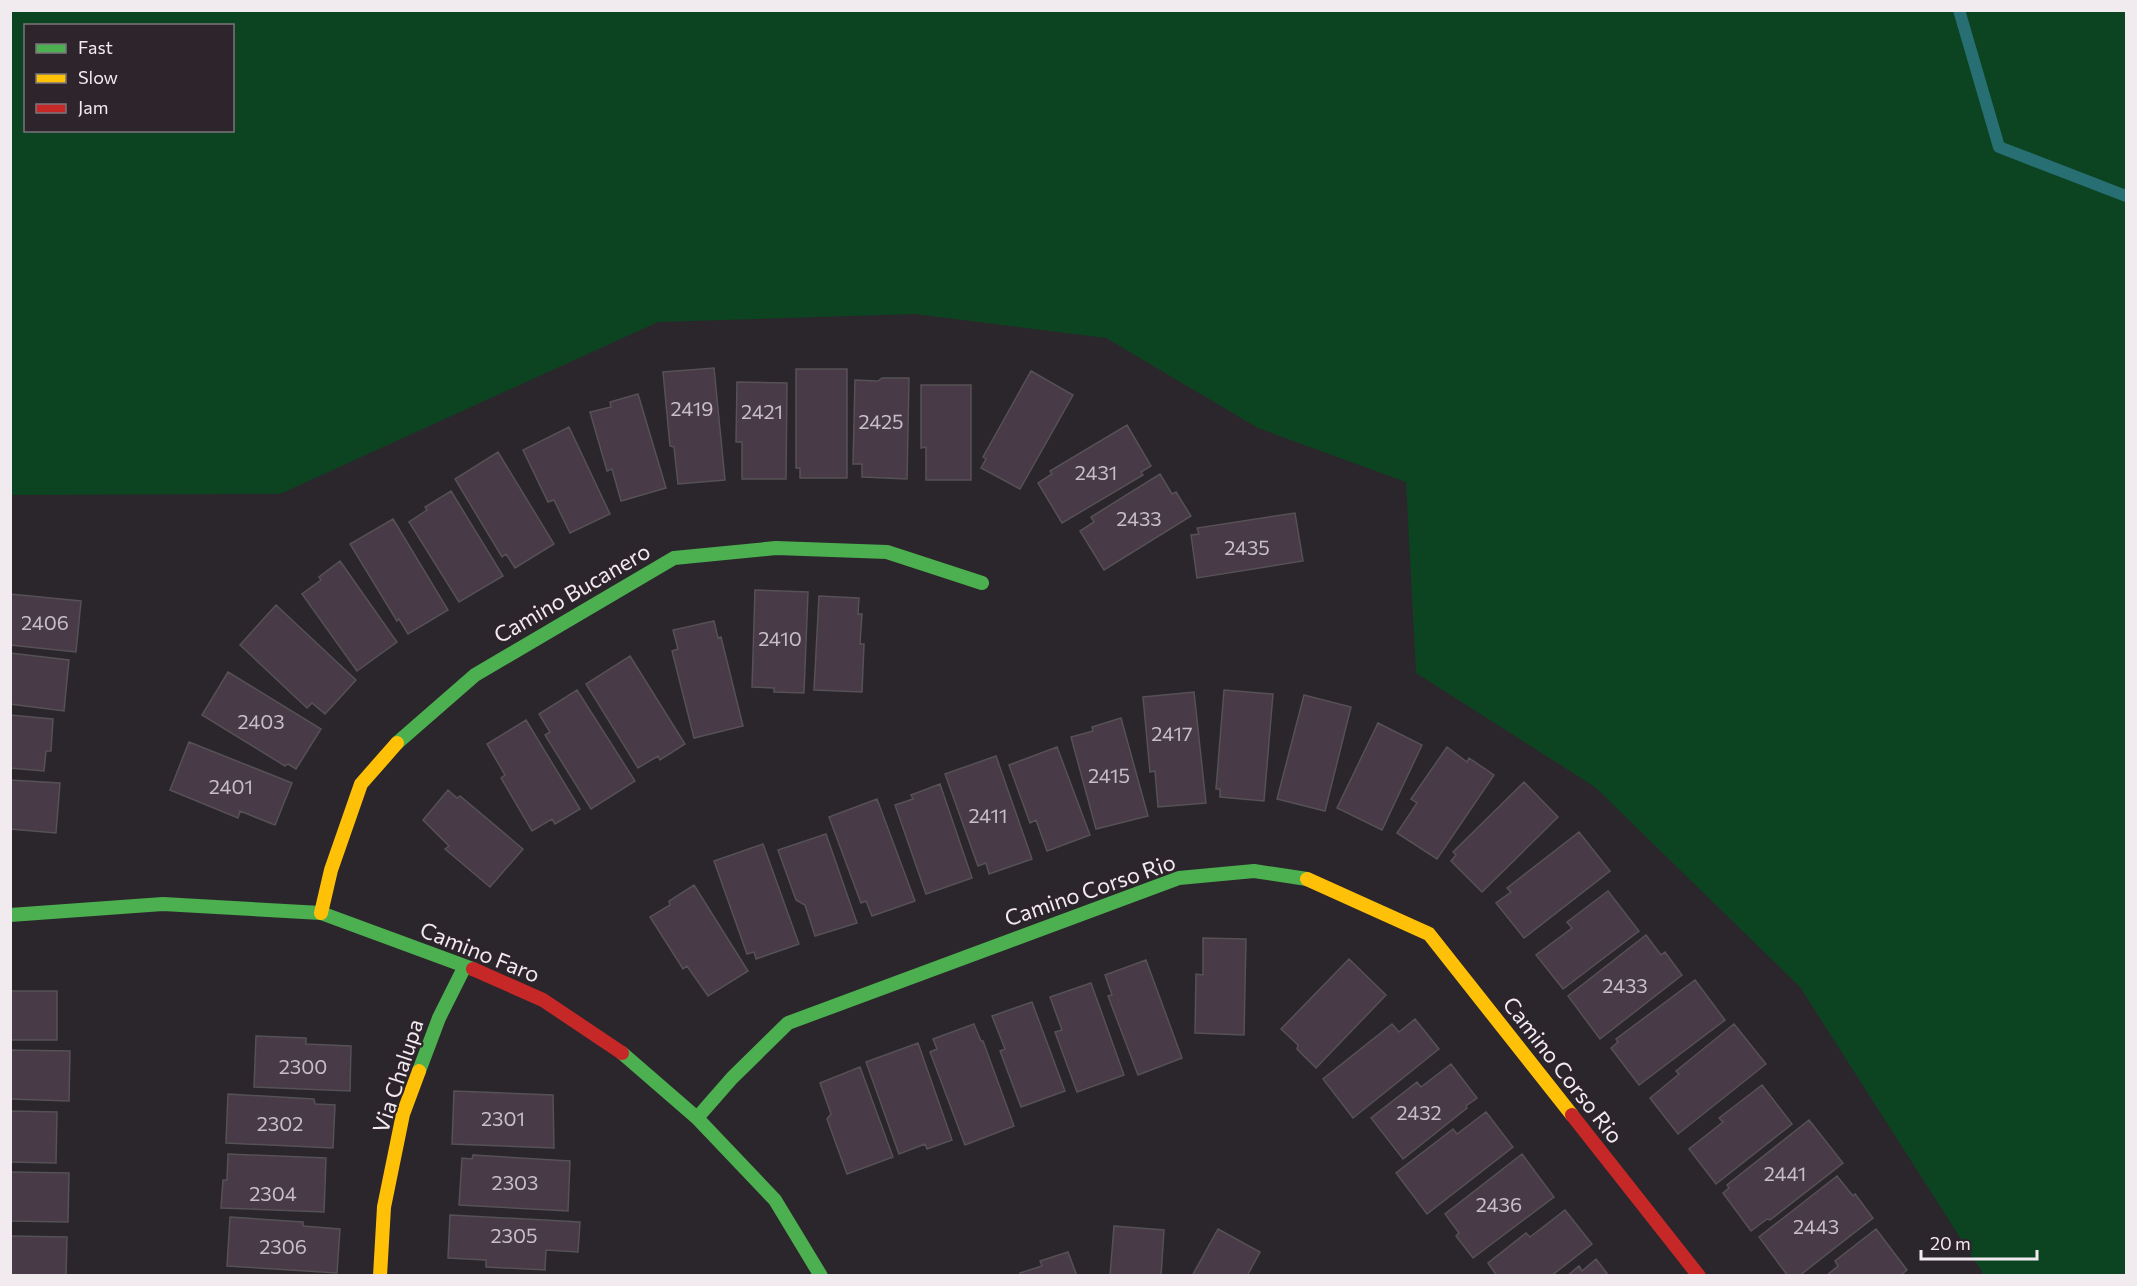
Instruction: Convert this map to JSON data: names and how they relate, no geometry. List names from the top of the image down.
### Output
{
  "streets": {
    "street": [
      "Camino Bucanero",
      "Camino Corso Rio",
      "Camino Faro",
      "Via Chalupa"
    ]
  },
  "crossings": [
    ["Camino Bucanero", "Camino Faro"],
    ["Camino Corso Rio", "Camino Faro"],
    ["Camino Faro", "Via Chalupa"]
  ],
  "house_numbers": [
    "2419",
    "2421",
    "2425",
    "2431",
    "2433",
    "2435",
    "2406",
    "2410",
    "2403",
    "2417",
    "2415",
    "2401",
    "2411",
    "2433",
    "2300",
    "2432",
    "2301",
    "2302",
    "2441",
    "2303",
    "2304",
    "2436",
    "2443",
    "2305",
    "2306"
  ],
  "legend": ["Fast", "Slow", "Jam"],
  "scale_bar": "20 m"
}
